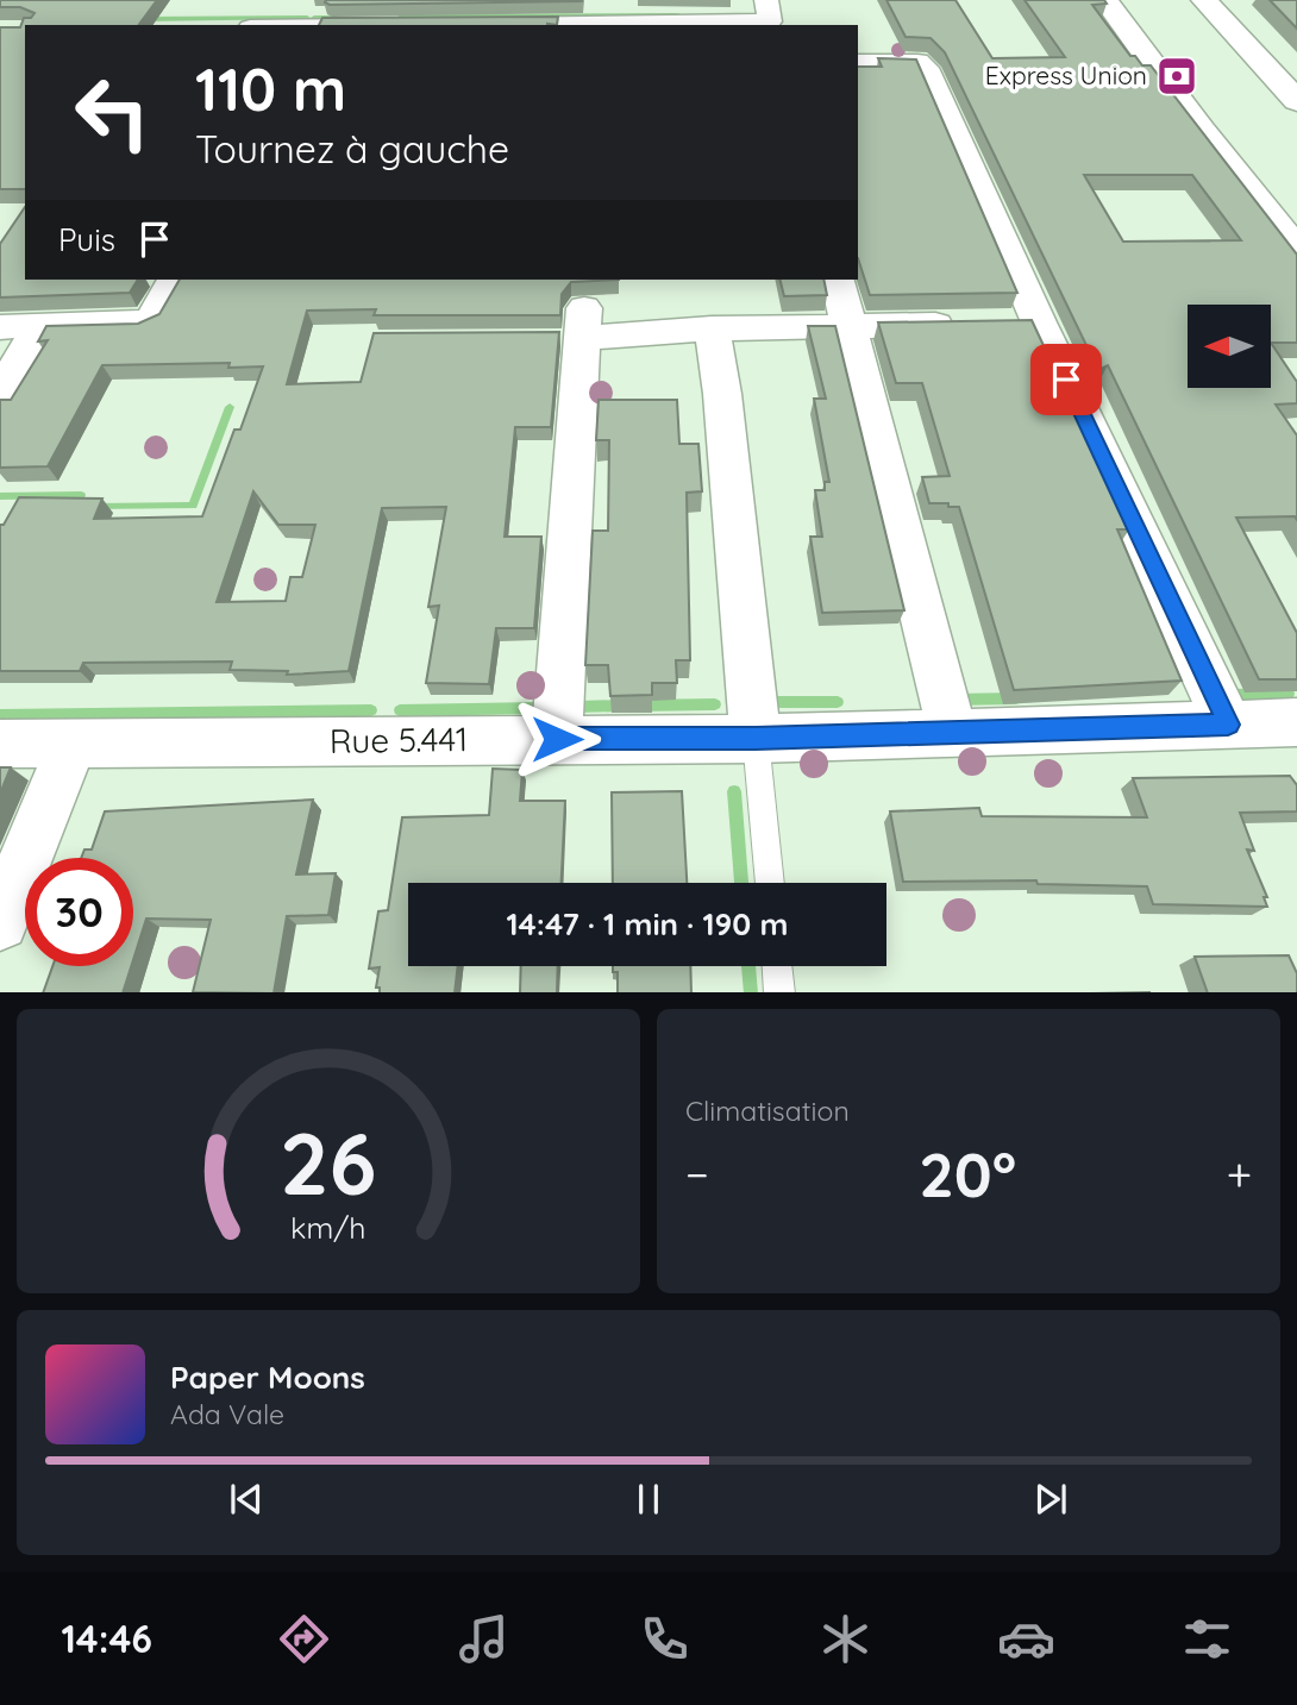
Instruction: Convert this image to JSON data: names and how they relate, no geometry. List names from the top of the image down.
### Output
{
  "streets": {
    "street": ["Rue 5.441"]
  },
  "places": {
    "bank": ["Express Union"]
  },
  "north": "left",
  "page": {
    "turn": ["110 m", "Tournez à gauche"],
    "then": "Puis",
    "limit": "30",
    "trip": "14:47 · 1 min · 190 m",
    "tile": "Climatisation",
    "heat": ["−", "20°", "+"],
    "song": ["Paper Moons", "Ada Vale"],
    "tabs": "14:46",
    "gauge": ["26", "km/h"]
  }
}
